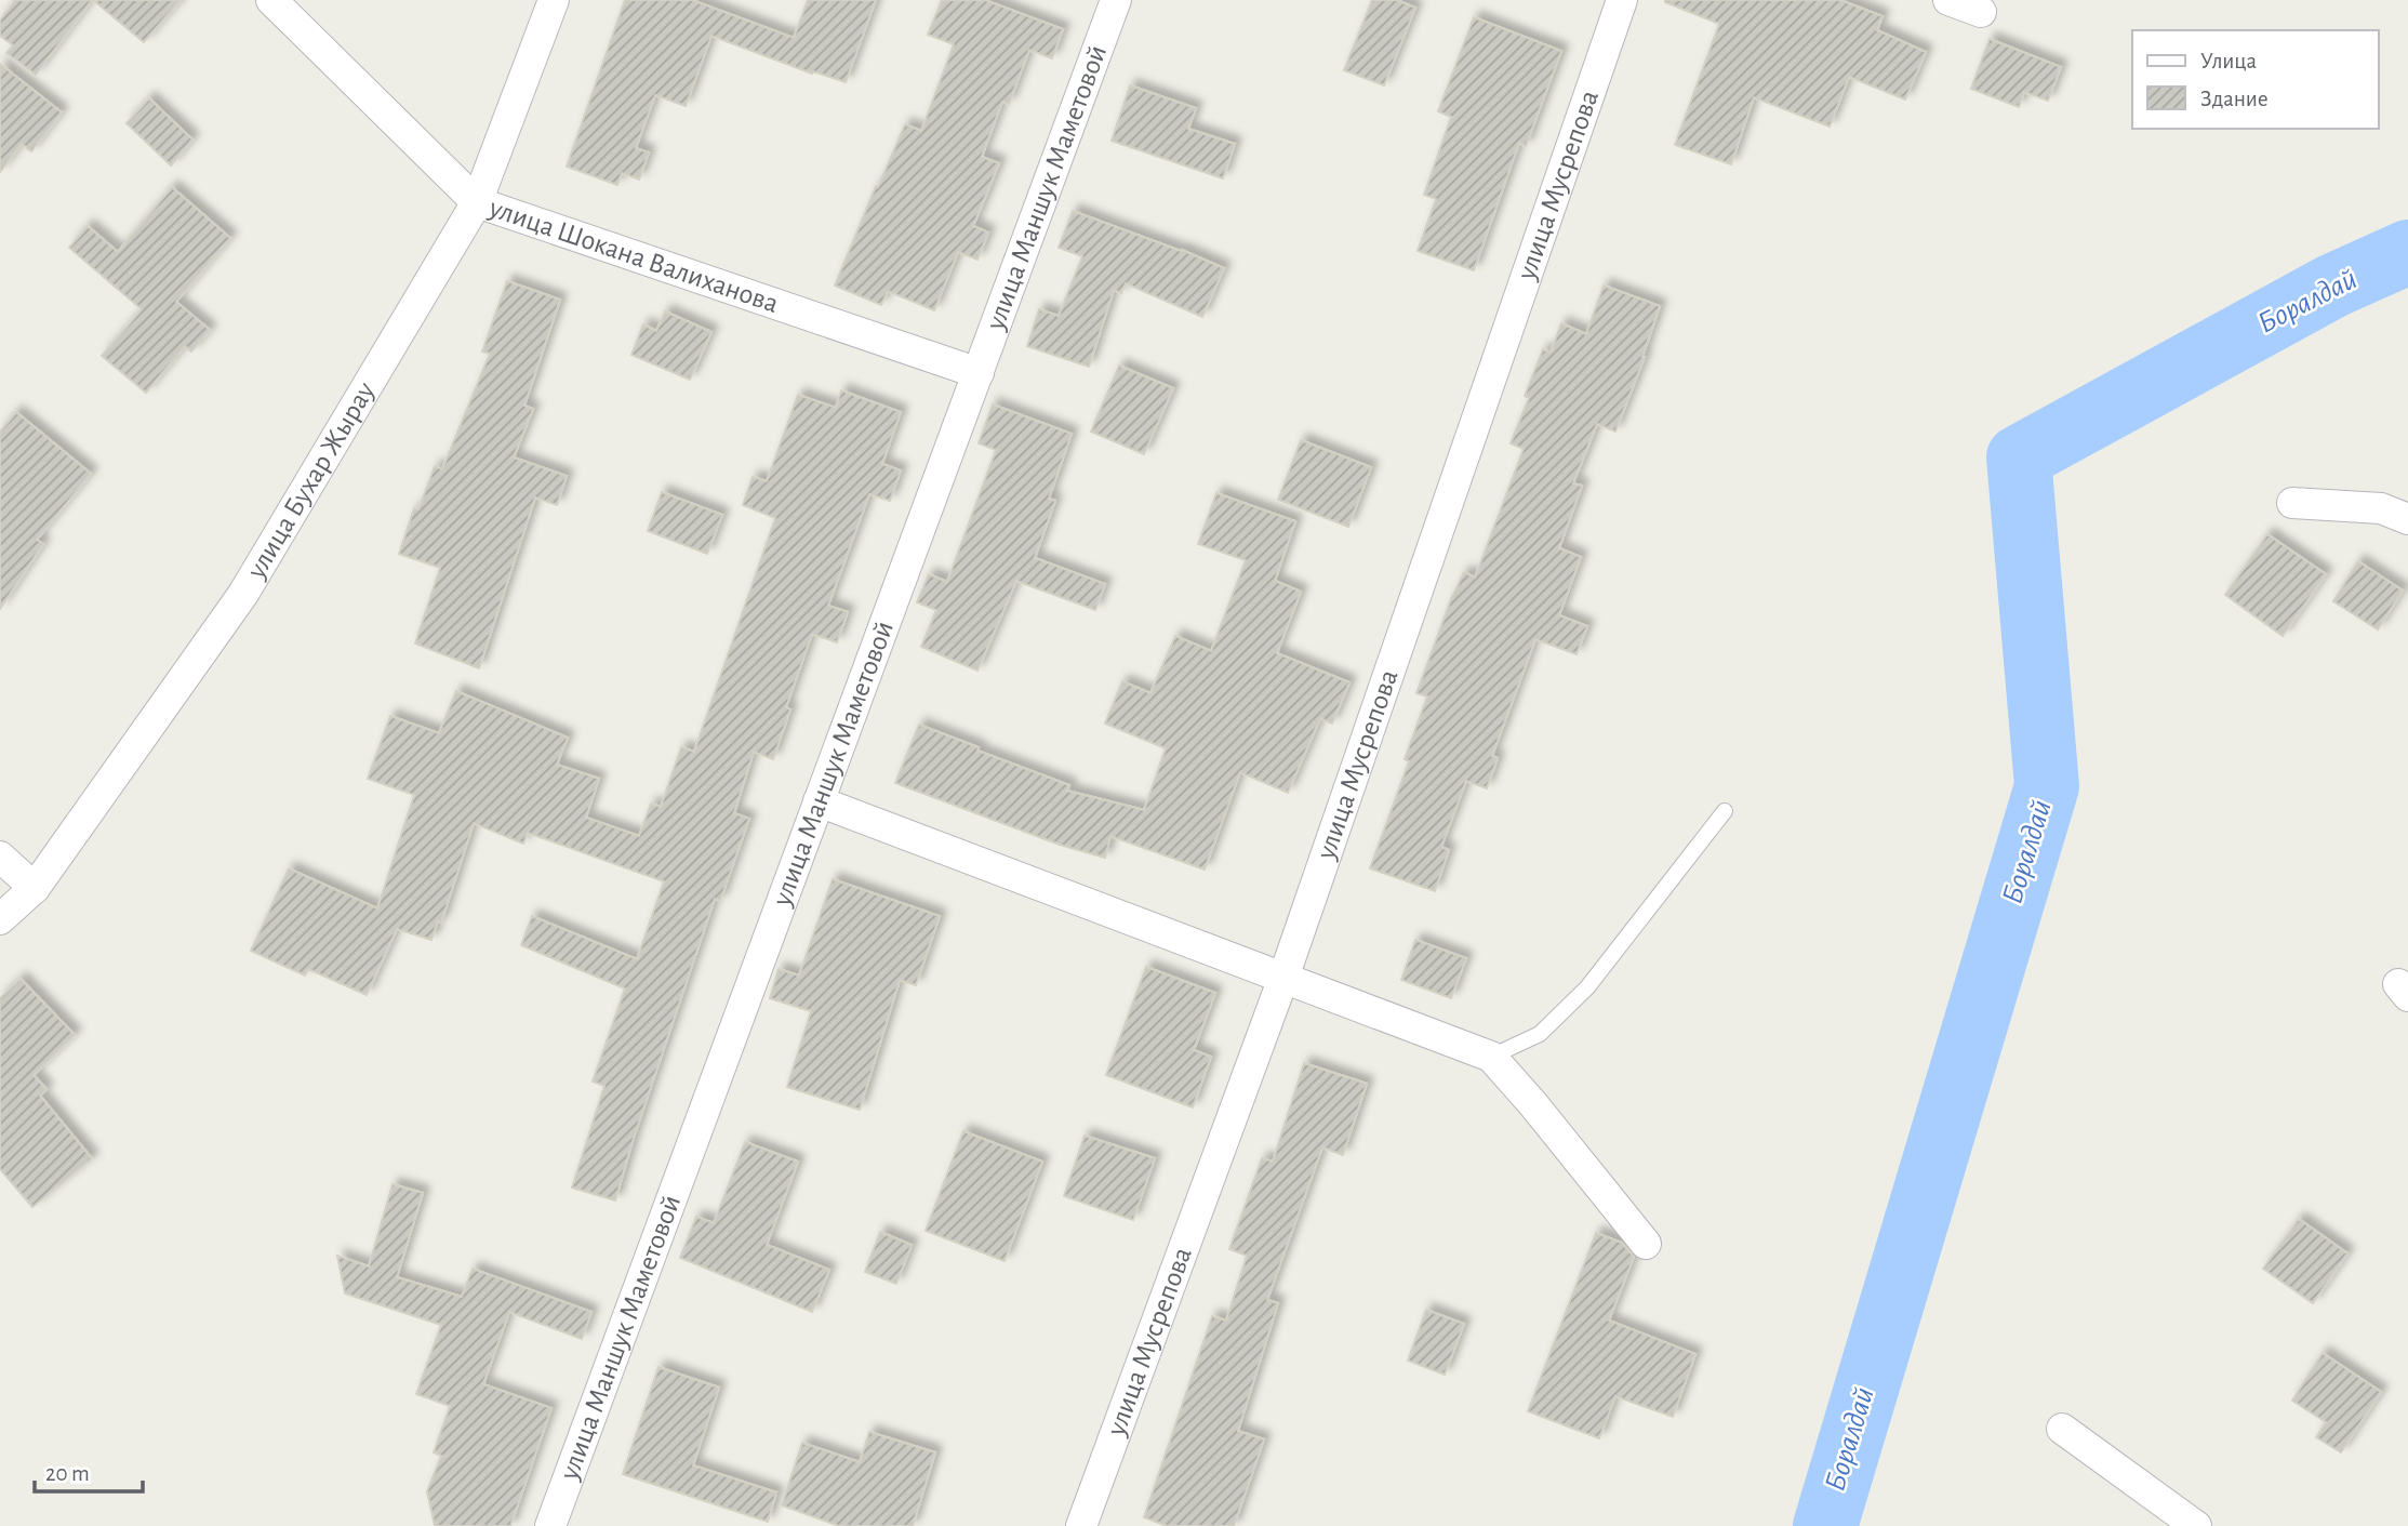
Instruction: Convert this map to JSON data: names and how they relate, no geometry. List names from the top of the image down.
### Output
{
  "streets": {
    "street": [
      "улица Мусрепова",
      "улица Маншук Маметовой",
      "улица Шокана Валиханова",
      "улица Бухар Жырау"
    ]
  },
  "crossings": [
    ["улица Маншук Маметовой", "улица Шокана Валиханова"],
    ["улица Шокана Валиханова", "улица Бухар Жырау"]
  ],
  "water": ["Боралдай"],
  "legend": ["Улица", "Здание"],
  "scale_bar": "20 m"
}
